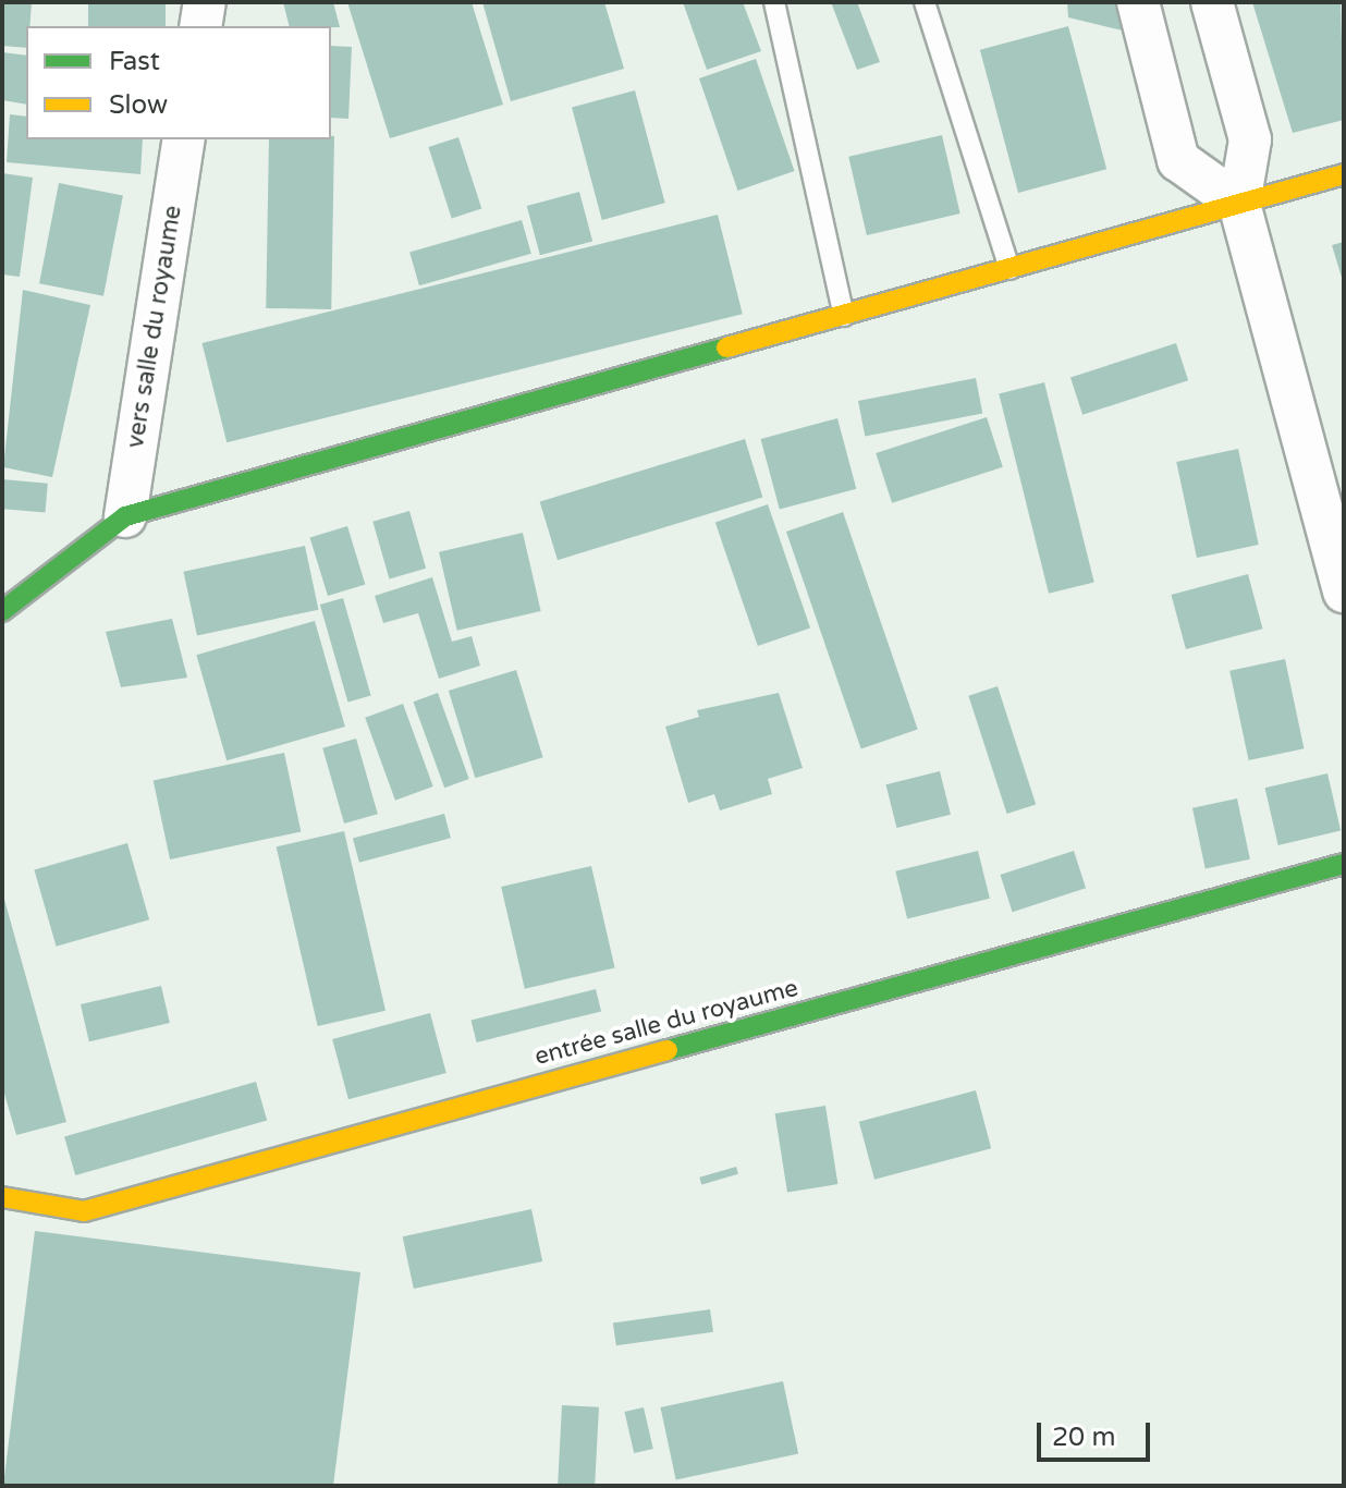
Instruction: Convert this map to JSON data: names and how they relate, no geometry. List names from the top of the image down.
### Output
{
  "streets": {
    "street": ["vers salle du royaume", "entrée salle du royaume"]
  },
  "legend": ["Fast", "Slow"],
  "scale_bar": "20 m"
}
